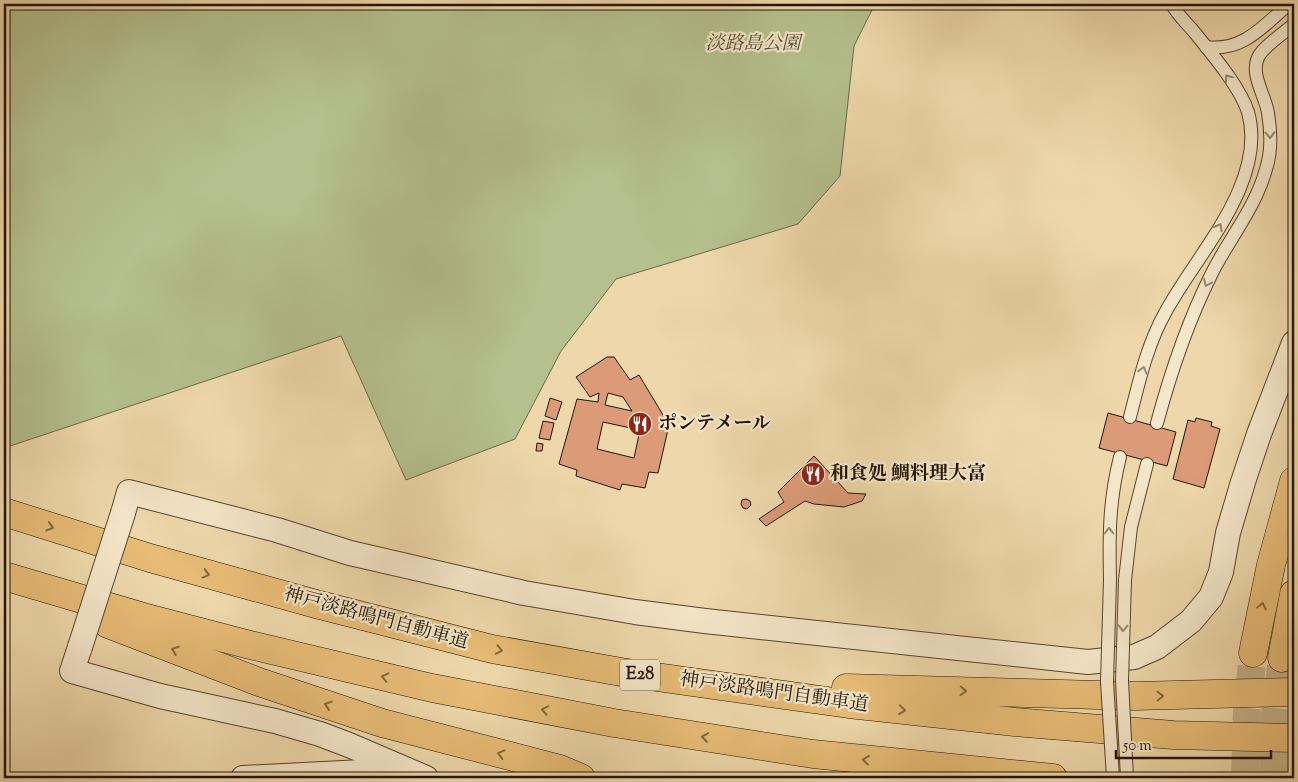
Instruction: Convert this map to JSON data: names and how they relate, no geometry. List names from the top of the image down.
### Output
{
  "streets": {
    "highway": ["神戸淡路鳴門自動車道", "E28"]
  },
  "parks": ["淡路島公園"],
  "places": {
    "restaurant": ["ポンテメール", "和食処 鯛料理大富"]
  },
  "scale_bar": "50 m"
}
